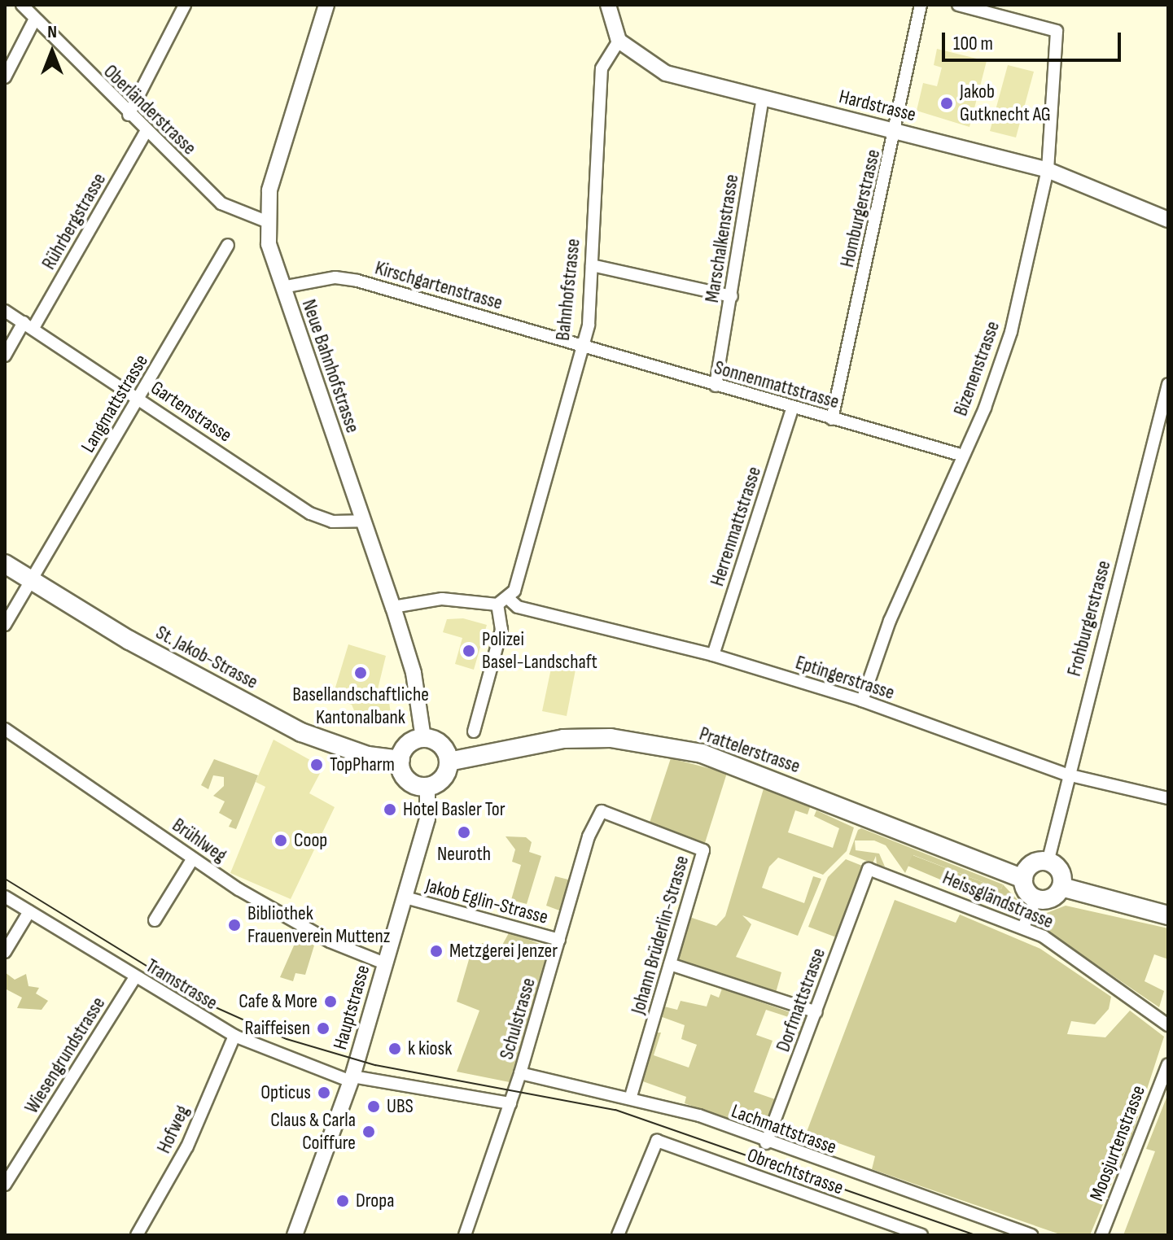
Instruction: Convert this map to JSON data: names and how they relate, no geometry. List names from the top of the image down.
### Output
{
  "streets": {
    "main road": ["St. Jakob-Strasse", "Prattelerstrasse"],
    "street": [
      "Hardstrasse",
      "Oberländerstrasse",
      "Homburgerstrasse",
      "Rührbergstrasse",
      "Marschalkenstrasse",
      "Kirschgartenstrasse",
      "Bahnhofstrasse",
      "Neue Bahnhofstrasse",
      "Bizenenstrasse",
      "Sonnenmattstrasse",
      "Langmattstrasse",
      "Gartenstrasse",
      "Herrenmattstrasse",
      "Frohburgerstrasse",
      "Eptingerstrasse",
      "Brühlweg",
      "Heissgländstrasse",
      "Jakob Eglin-Strasse",
      "Johann Brüderlin-Strasse",
      "Tramstrasse",
      "Dorfmattstrasse",
      "Hauptstrasse",
      "Schulstrasse",
      "Wiesengrundstrasse",
      "Hofweg",
      "Lachmattstrasse",
      "Moosjurtenstrasse",
      "Obrechtstrasse"
    ]
  },
  "crossings": [
    ["Hardstrasse", "Homburgerstrasse"],
    ["Hardstrasse", "Marschalkenstrasse"],
    ["Hardstrasse", "Bahnhofstrasse"],
    ["Hardstrasse", "Bizenenstrasse"],
    ["Oberländerstrasse", "Rührbergstrasse"],
    ["Oberländerstrasse", "Neue Bahnhofstrasse"],
    ["Homburgerstrasse", "Sonnenmattstrasse"],
    ["Rührbergstrasse", "Gartenstrasse"],
    ["Marschalkenstrasse", "Sonnenmattstrasse"],
    ["Kirschgartenstrasse", "Bahnhofstrasse"],
    ["Kirschgartenstrasse", "Neue Bahnhofstrasse"],
    ["Kirschgartenstrasse", "Sonnenmattstrasse"],
    ["Bahnhofstrasse", "Sonnenmattstrasse"],
    ["Bahnhofstrasse", "Eptingerstrasse"],
    ["Neue Bahnhofstrasse", "Gartenstrasse"],
    ["Neue Bahnhofstrasse", "St. Jakob-Strasse"],
    ["Neue Bahnhofstrasse", "Prattelerstrasse"],
    ["Neue Bahnhofstrasse", "Hauptstrasse"],
    ["Bizenenstrasse", "Sonnenmattstrasse"],
    ["Bizenenstrasse", "Eptingerstrasse"],
    ["Sonnenmattstrasse", "Herrenmattstrasse"],
    ["Langmattstrasse", "Gartenstrasse"],
    ["Langmattstrasse", "St. Jakob-Strasse"],
    ["Herrenmattstrasse", "Eptingerstrasse"],
    ["Frohburgerstrasse", "Eptingerstrasse"],
    ["Frohburgerstrasse", "Prattelerstrasse"],
    ["St. Jakob-Strasse", "Prattelerstrasse"],
    ["St. Jakob-Strasse", "Hauptstrasse"],
    ["Prattelerstrasse", "Hauptstrasse"],
    ["Brühlweg", "Hauptstrasse"],
    ["Heissgländstrasse", "Dorfmattstrasse"],
    ["Jakob Eglin-Strasse", "Hauptstrasse"],
    ["Jakob Eglin-Strasse", "Schulstrasse"],
    ["Johann Brüderlin-Strasse", "Schulstrasse"],
    ["Johann Brüderlin-Strasse", "Lachmattstrasse"],
    ["Tramstrasse", "Hauptstrasse"],
    ["Tramstrasse", "Schulstrasse"],
    ["Tramstrasse", "Wiesengrundstrasse"],
    ["Tramstrasse", "Hofweg"],
    ["Dorfmattstrasse", "Lachmattstrasse"],
    ["Schulstrasse", "Lachmattstrasse"]
  ],
  "places": [
    "Jakob Gutknecht AG",
    "Polizei Basel-Landschaft",
    "Basellandschaftliche Kantonalbank",
    "TopPharm",
    "Hotel Basler Tor",
    "Neuroth",
    "Coop",
    "Bibliothek Frauenverein Muttenz",
    "Metzgerei Jenzer",
    "Cafe & More",
    "Raiffeisen",
    "k kiosk",
    "Opticus",
    "UBS",
    "Claus & Carla Coiffure",
    "Dropa"
  ],
  "scale_bar": "100 m",
  "north": "top"
}
